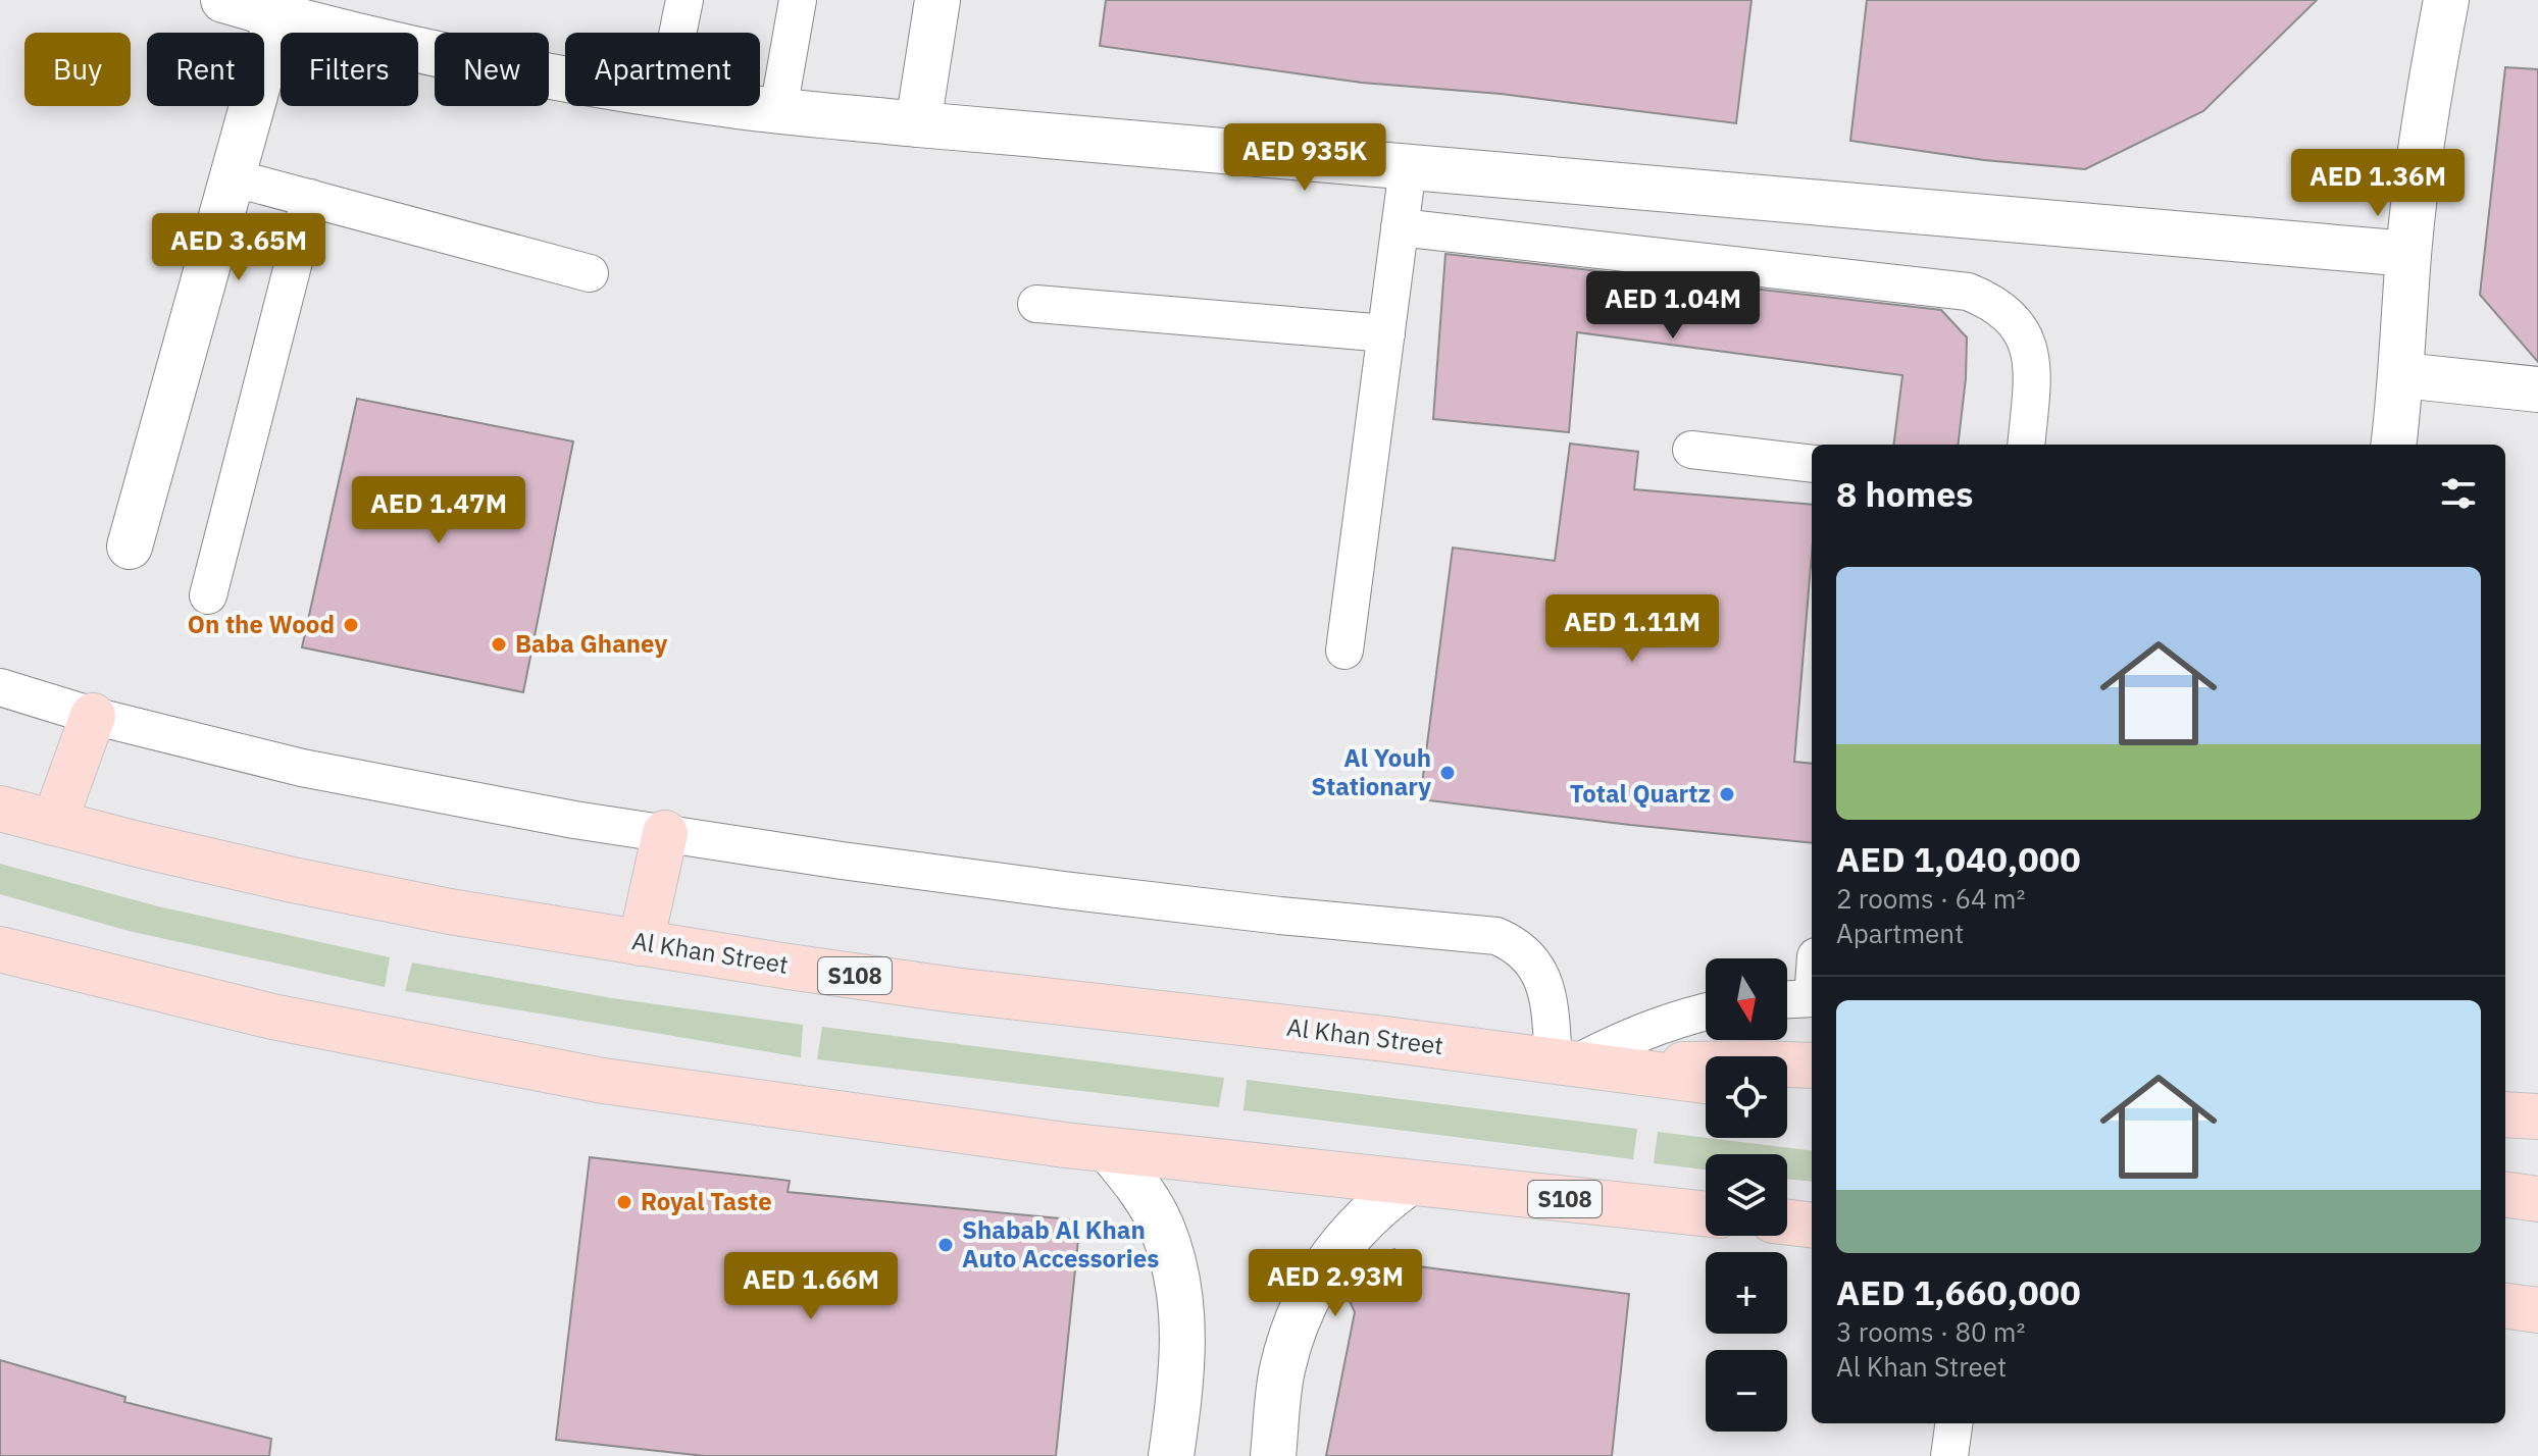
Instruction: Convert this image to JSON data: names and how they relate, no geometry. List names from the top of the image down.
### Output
{
  "streets": {
    "main road": ["Al Khan Street", "S108"]
  },
  "places": [
    "On the Wood",
    "Baba Ghaney",
    "Al Youh Stationary",
    "Total Quartz",
    "Royal Taste",
    "Shabab Al Khan Auto Accessories"
  ],
  "north": "bottom",
  "page": {
    "chip": [
      "Buy",
      "Rent",
      "Filters",
      "New",
      "Apartment"
    ],
    "price": [
      "AED 935K",
      "AED 1.36M",
      "AED 3.65M",
      "AED 1.04M",
      "AED 1.47M",
      "AED 1.11M",
      "AED 2.93M",
      "AED 1.66M"
    ],
    "heading": "8 homes",
    "list": [
      {
        "name": "AED 1,040,000",
        "note": "2 rooms · 64 m² · Apartment"
      },
      {
        "name": "AED 1,660,000",
        "note": "3 rooms · 80 m² · Al Khan Street"
      }
    ],
    "map_buttons": ["+", "−"]
  }
}
